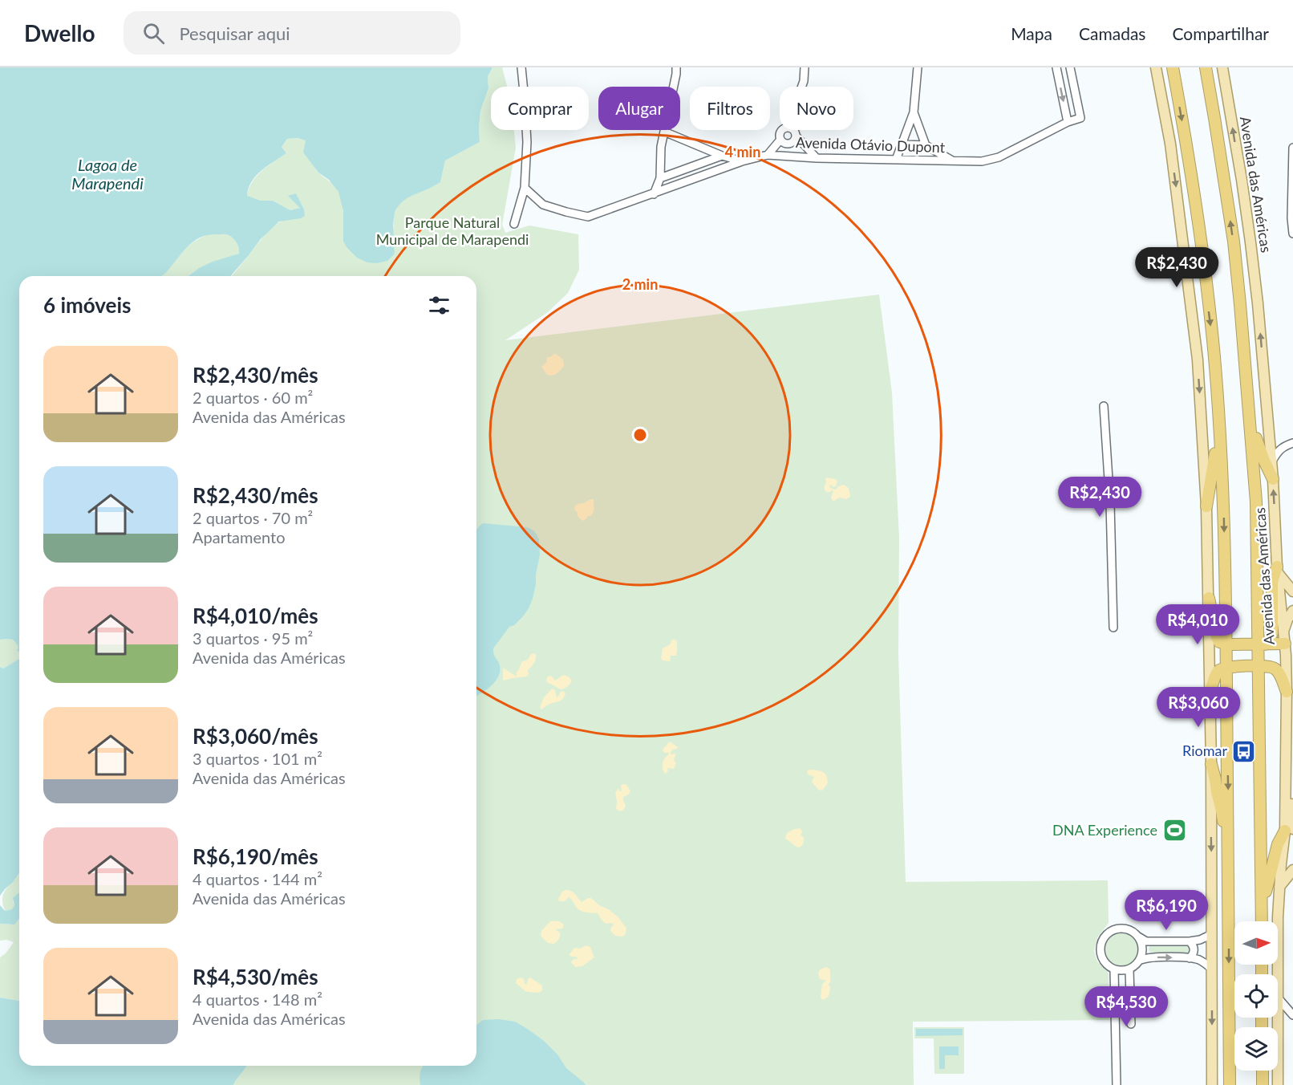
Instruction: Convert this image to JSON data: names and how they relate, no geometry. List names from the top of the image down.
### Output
{
  "streets": {
    "highway": ["Avenida das Américas"],
    "street": ["Avenida Otávio Dupont"]
  },
  "water": ["Lagoa de Marapendi"],
  "parks": ["Parque Natural Municipal de Marapendi"],
  "places": {
    "bus stop": ["Riomar"],
    "sports": ["DNA Experience"]
  },
  "north": "right",
  "page": {
    "header": "Dwello",
    "search": "Pesquisar aqui",
    "nav": ["Mapa", "Camadas", "Compartilhar"],
    "chip": [
      "Comprar",
      "Alugar",
      "Filtros",
      "Novo"
    ],
    "price": [
      "R$2,430",
      "R$2,430",
      "R$4,010",
      "R$3,060",
      "R$6,190",
      "R$4,530"
    ],
    "heading": "6 imóveis",
    "list": [
      {
        "name": "R$2,430/mês",
        "note": "2 quartos · 60 m² · Avenida das Américas"
      },
      {
        "name": "R$2,430/mês",
        "note": "2 quartos · 70 m² · Apartamento"
      },
      {
        "name": "R$4,010/mês",
        "note": "3 quartos · 95 m² · Avenida das Américas"
      },
      {
        "name": "R$3,060/mês",
        "note": "3 quartos · 101 m² · Avenida das Américas"
      },
      {
        "name": "R$6,190/mês",
        "note": "4 quartos · 144 m² · Avenida das Américas"
      },
      {
        "name": "R$4,530/mês",
        "note": "4 quartos · 148 m² · Avenida das Américas"
      }
    ]
  },
  "rings": ["4 min", "2 min"]
}
